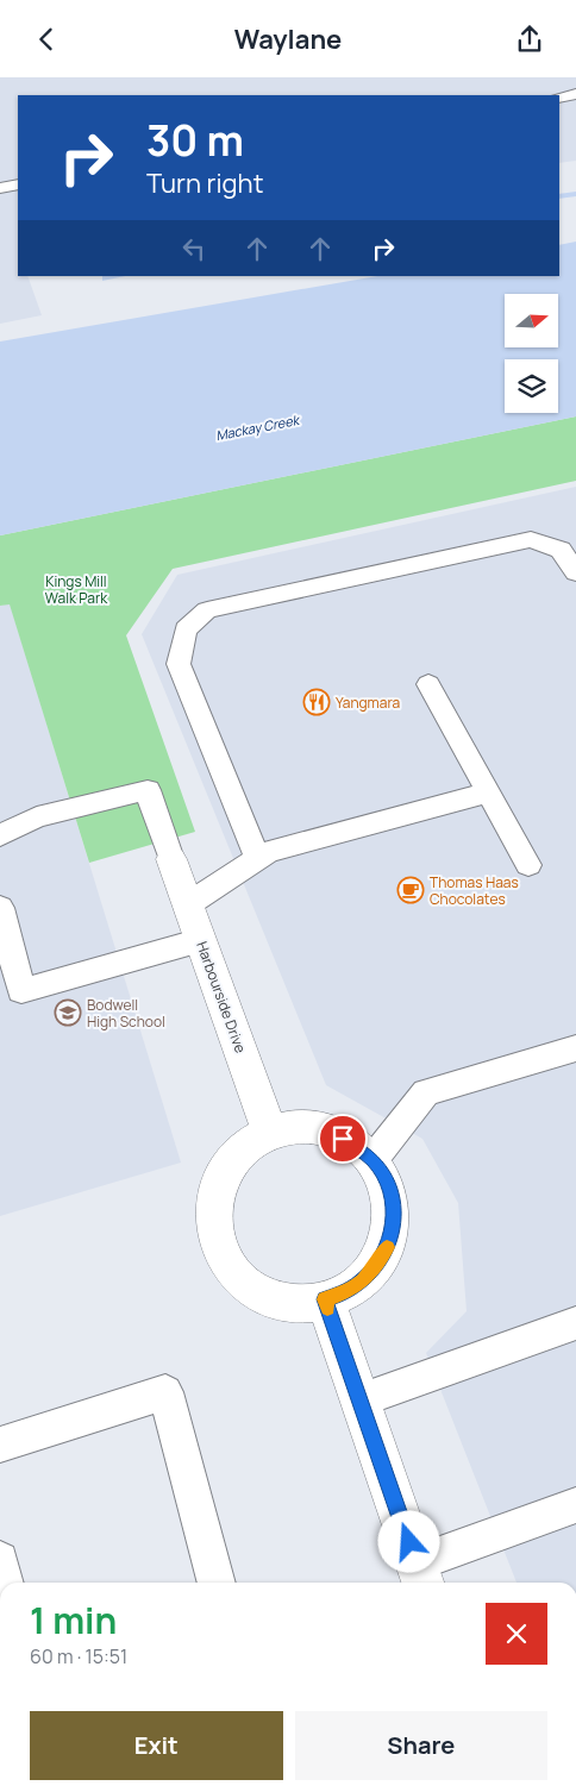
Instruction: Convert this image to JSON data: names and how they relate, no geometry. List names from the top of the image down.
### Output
{
  "streets": {
    "street": ["Harbourside Drive"]
  },
  "water": ["Mackay Creek"],
  "parks": ["Kings Mill Walk Park"],
  "places": {
    "restaurant": ["Yangmara"],
    "cafe": ["Thomas Haas Chocolates"],
    "school or university": ["Bodwell High School"]
  },
  "north": "right",
  "page": {
    "header": "Waylane",
    "turn": ["30 m", "Turn right"],
    "heading": ["1 min", "60 m · 15:51"],
    "buttons": ["Exit", "Share"]
  }
}
